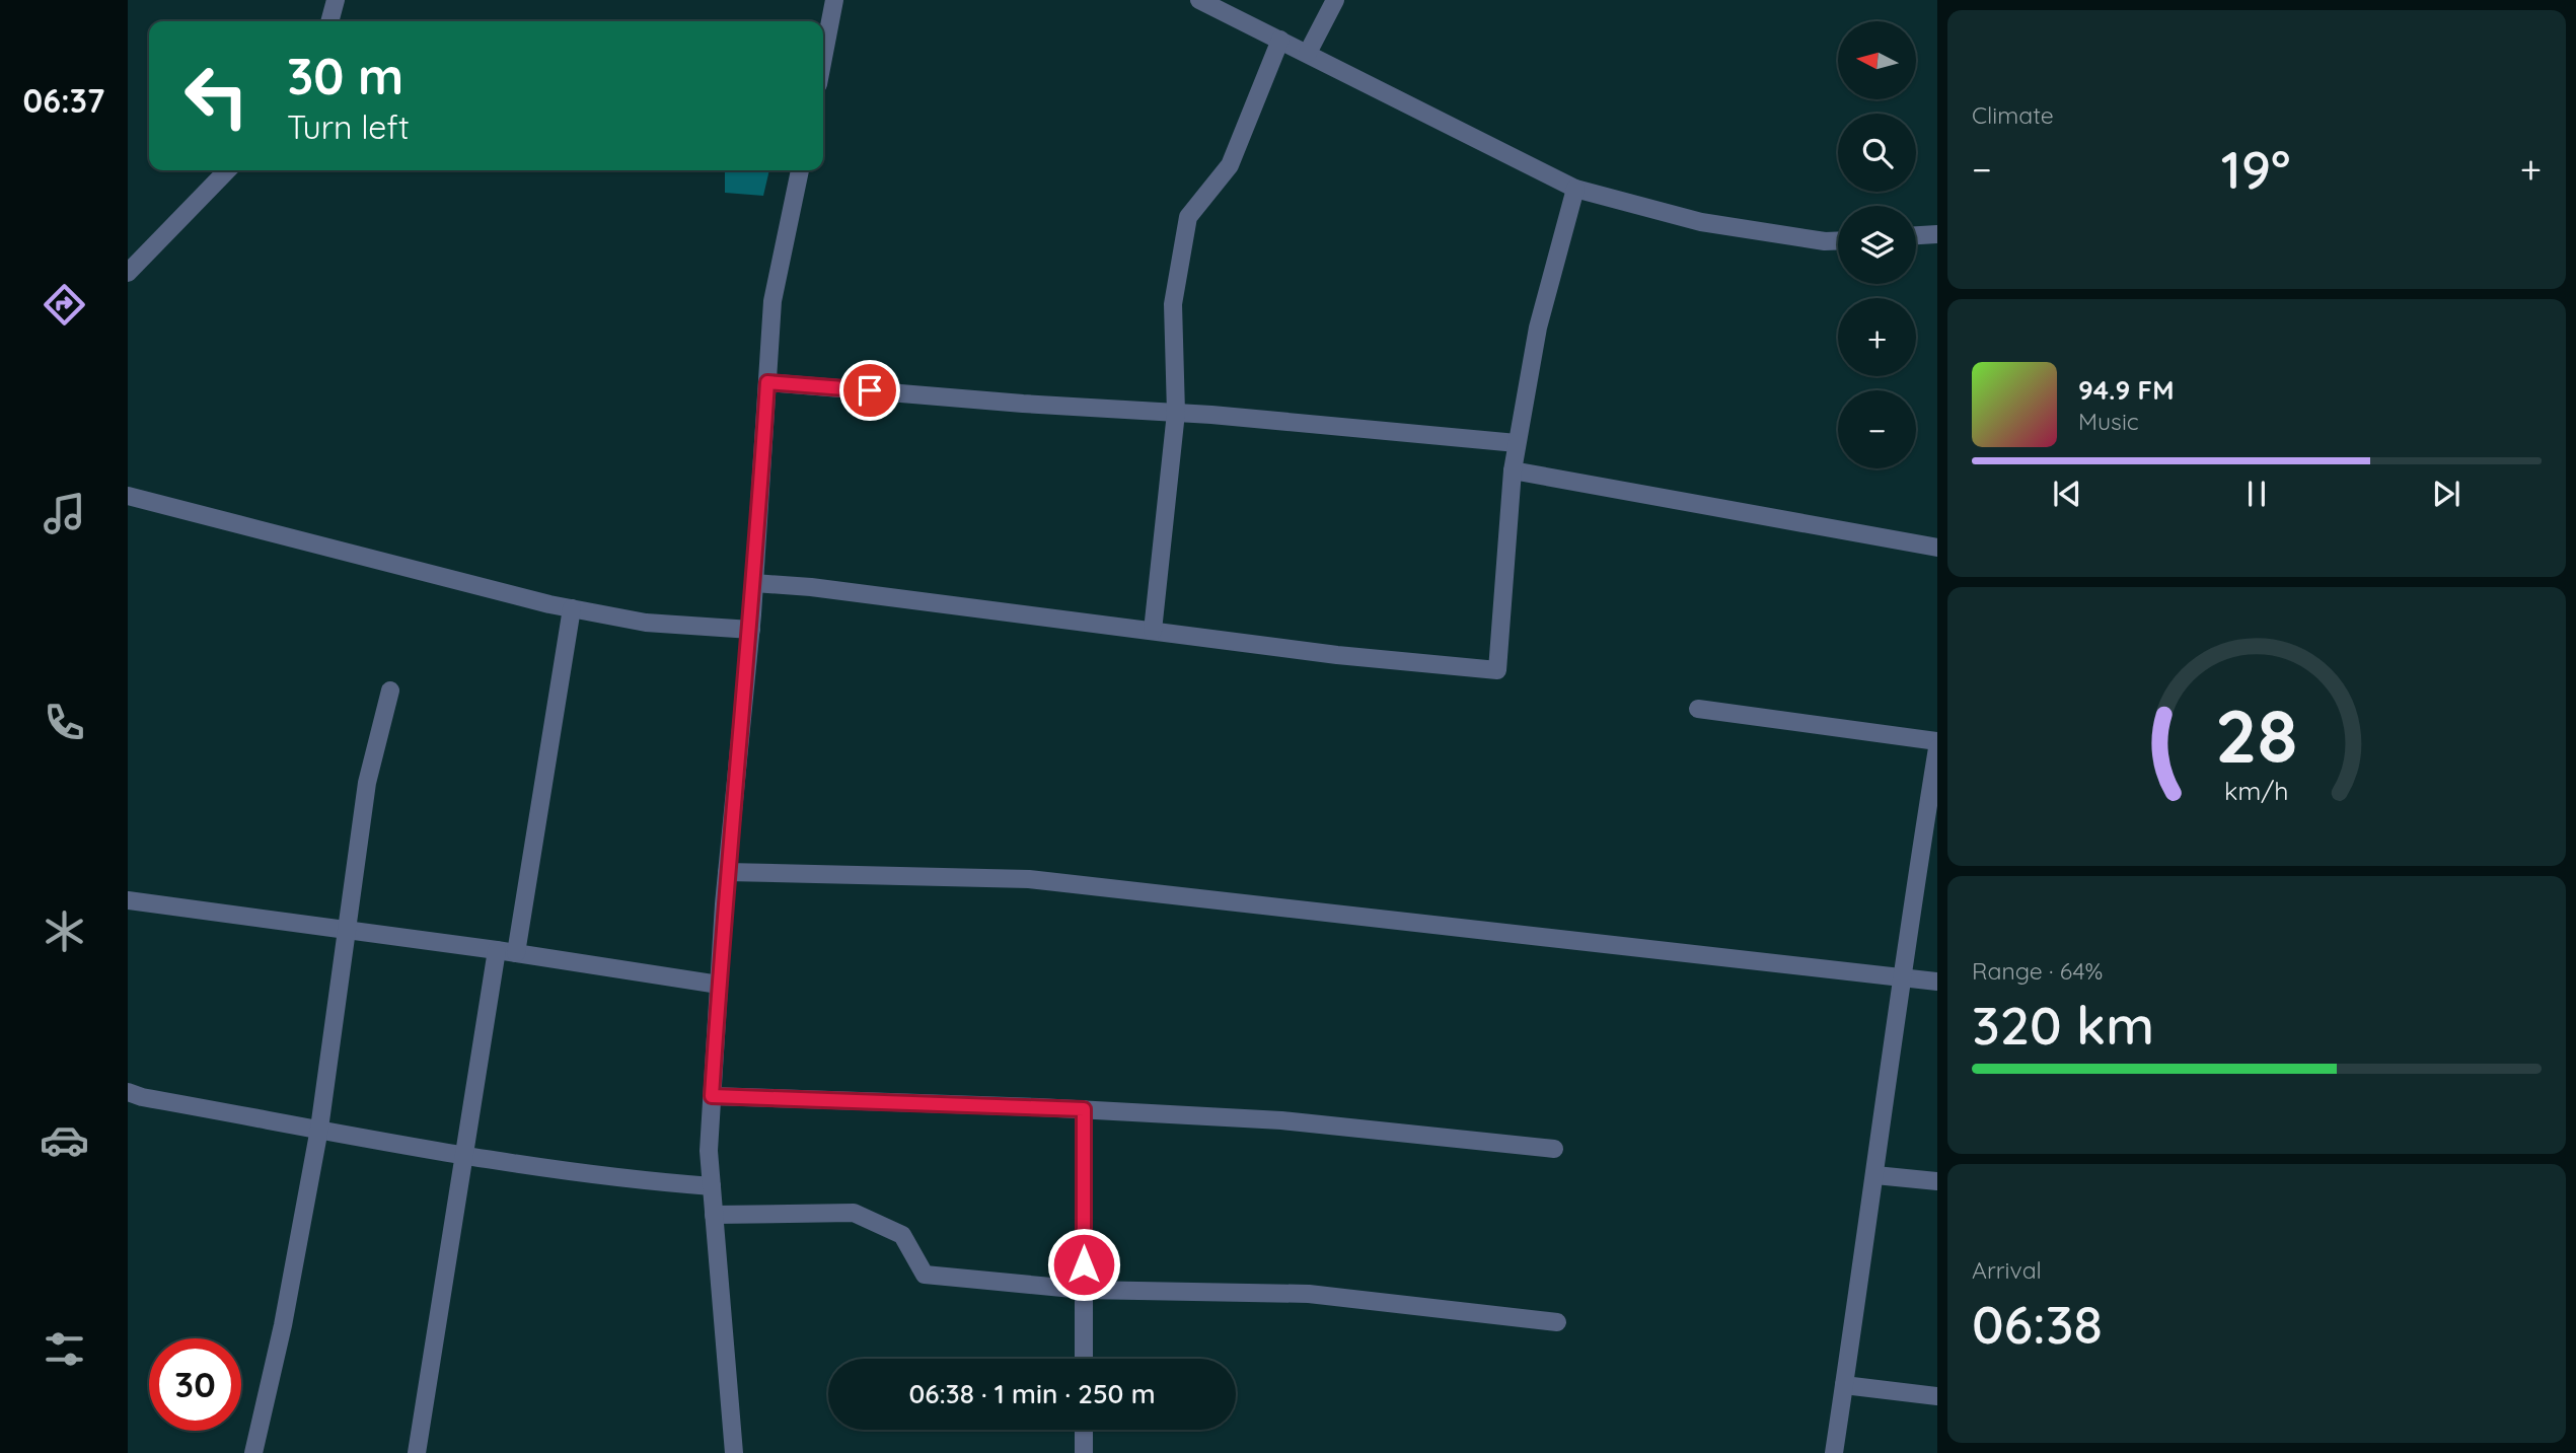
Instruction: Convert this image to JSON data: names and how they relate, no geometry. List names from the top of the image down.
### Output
{
  "north": "left",
  "page": {
    "tabs": "06:37",
    "tile": [
      "Climate",
      ["Range · 64%", "320 km"],
      ["Arrival", "06:38"]
    ],
    "map_buttons": ["+", "−"],
    "turn": ["30 m", "Turn left"],
    "heat": ["−", "19°", "+"],
    "song": ["94.9 FM", "Music"],
    "limit": "30",
    "trip": "06:38 · 1 min · 250 m",
    "gauge": ["28", "km/h"]
  }
}
